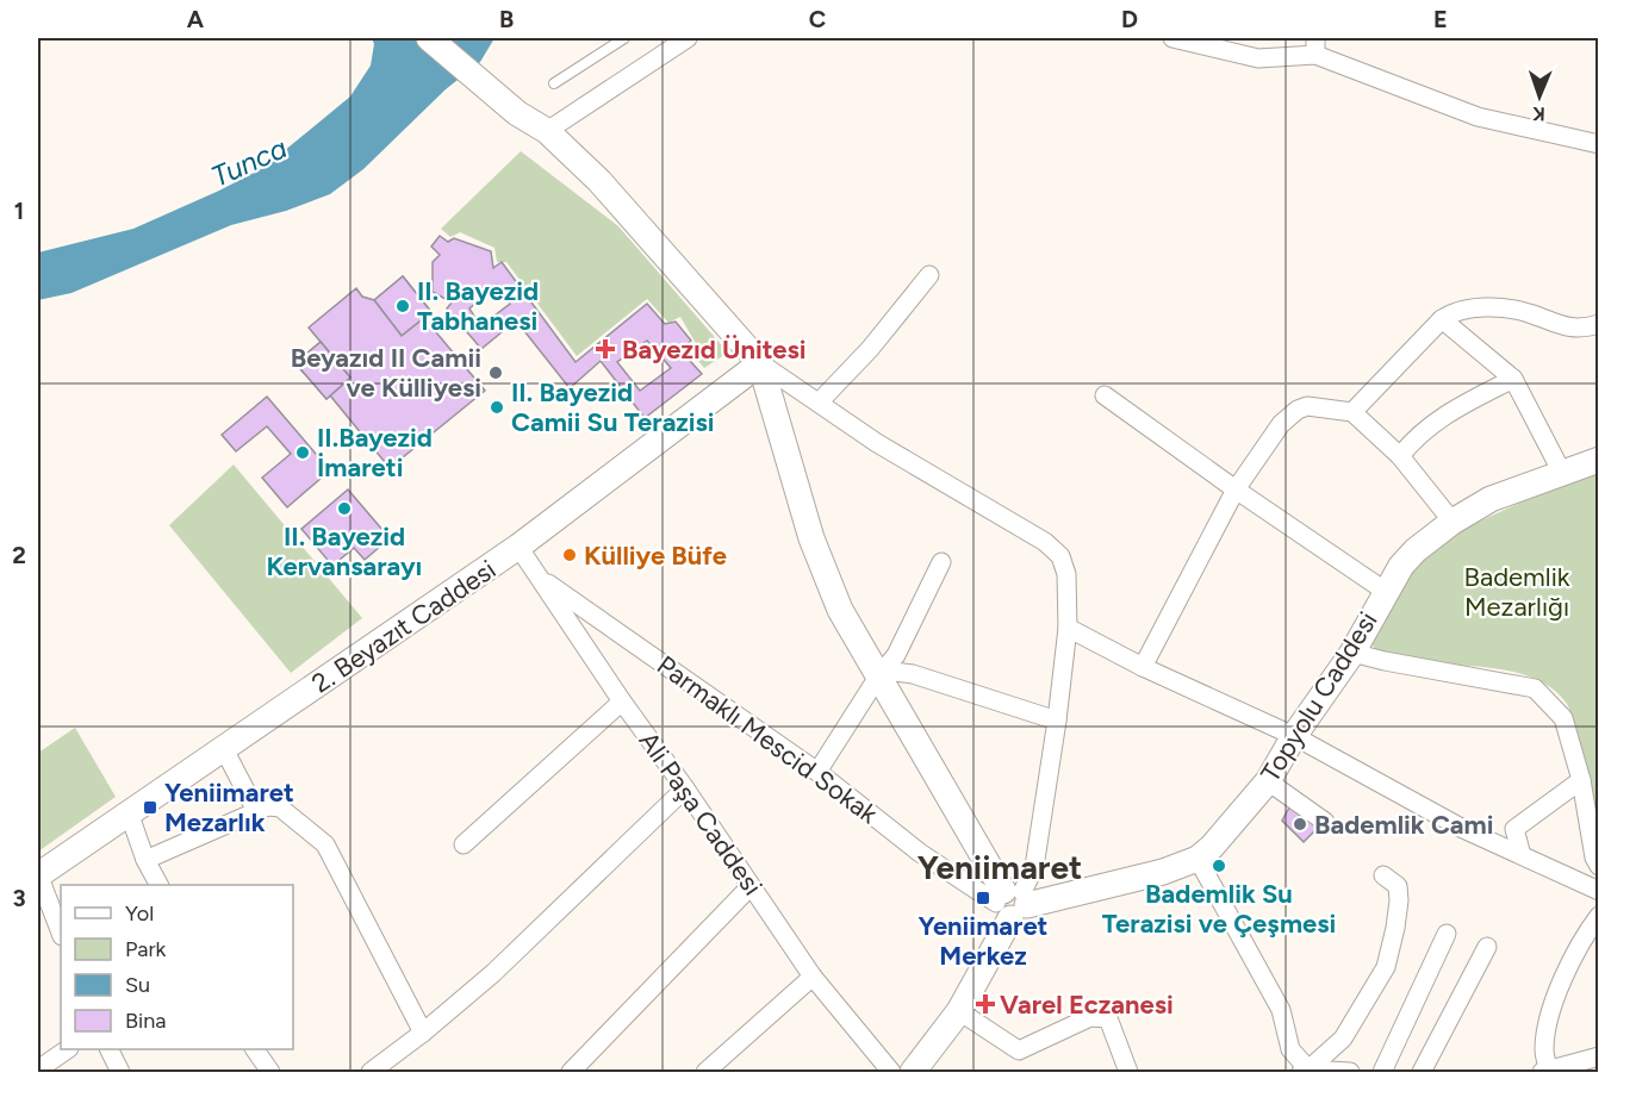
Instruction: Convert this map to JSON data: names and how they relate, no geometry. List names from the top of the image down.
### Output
{
  "streets": {
    "street": [
      "2. Beyazıt Caddesi",
      "Topyolu Caddesi",
      "Parmaklı Mescid Sokak",
      "Ali Paşa Caddesi"
    ]
  },
  "crossings": [
    ["2. Beyazıt Caddesi", "Ali Paşa Caddesi"],
    ["Topyolu Caddesi", "Parmaklı Mescid Sokak"],
    ["Parmaklı Mescid Sokak", "Ali Paşa Caddesi"]
  ],
  "districts": ["Yeniimaret"],
  "water": ["Tunca"],
  "parks": ["Bademlik Mezarlığı"],
  "places": {
    "other": [
      "II. Bayezid Tabhanesi",
      "Beyazıd II Camii ve Külliyesi",
      "II. Bayezid Camii Su Terazisi",
      "II.Bayezid İmareti",
      "II. Bayezid Kervansarayı",
      "Külliye Büfe",
      "Bademlik Cami",
      "Bademlik Su Terazisi ve Çeşmesi"
    ],
    "health": ["Bayezıd Ünitesi", "Varel Eczanesi"],
    "transit": ["Yeniimaret Mezarlık", "Yeniimaret Merkez"]
  },
  "legend": [
    "Yol",
    "Park",
    "Su",
    "Bina"
  ],
  "north": "bottom",
  "grid": {
    "columns": [
      "A",
      "B",
      "C",
      "D",
      "E"
    ],
    "rows": ["1", "2", "3"]
  }
}
